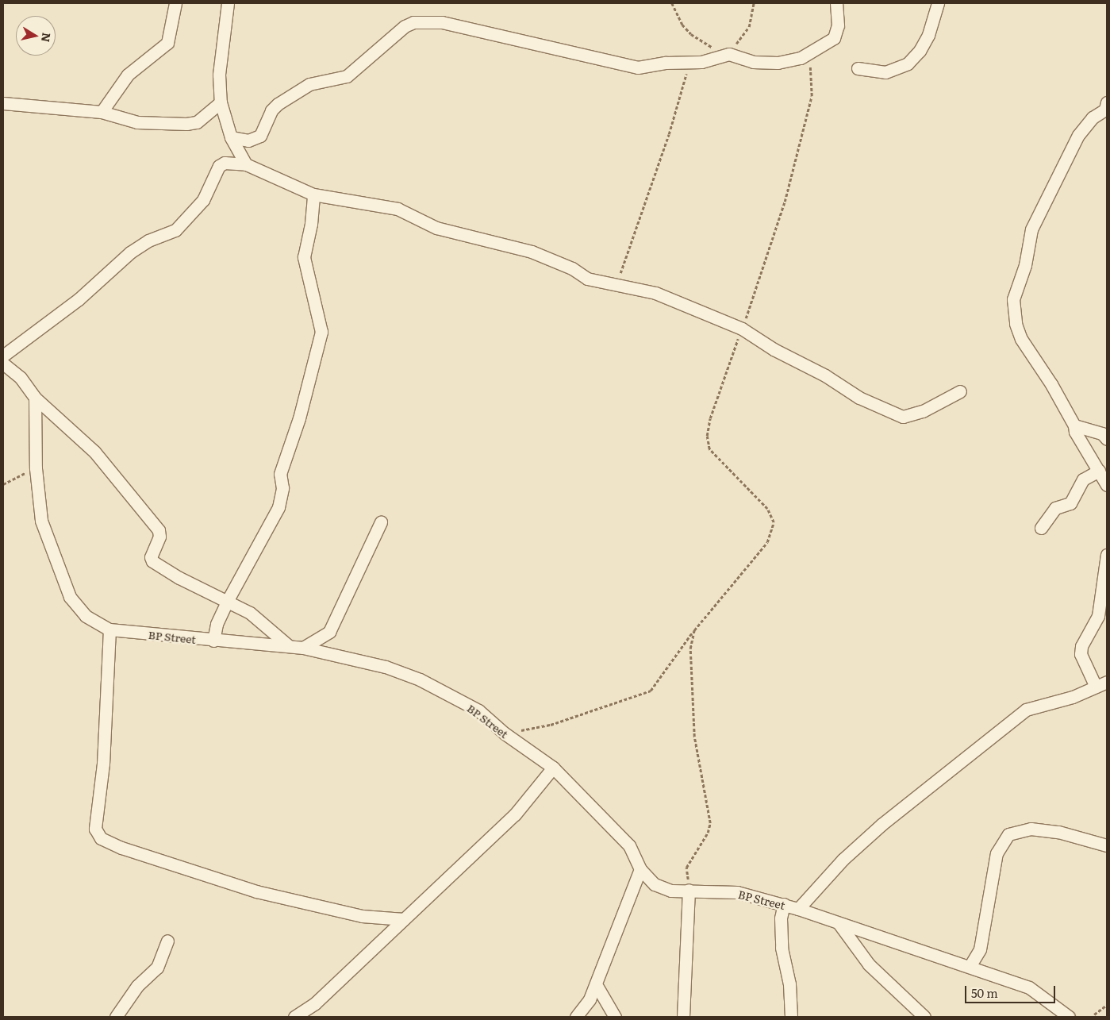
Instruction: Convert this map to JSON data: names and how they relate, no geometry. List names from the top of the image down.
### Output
{
  "streets": {
    "street": ["BP Street"]
  },
  "scale_bar": "50 m",
  "north": "right"
}
